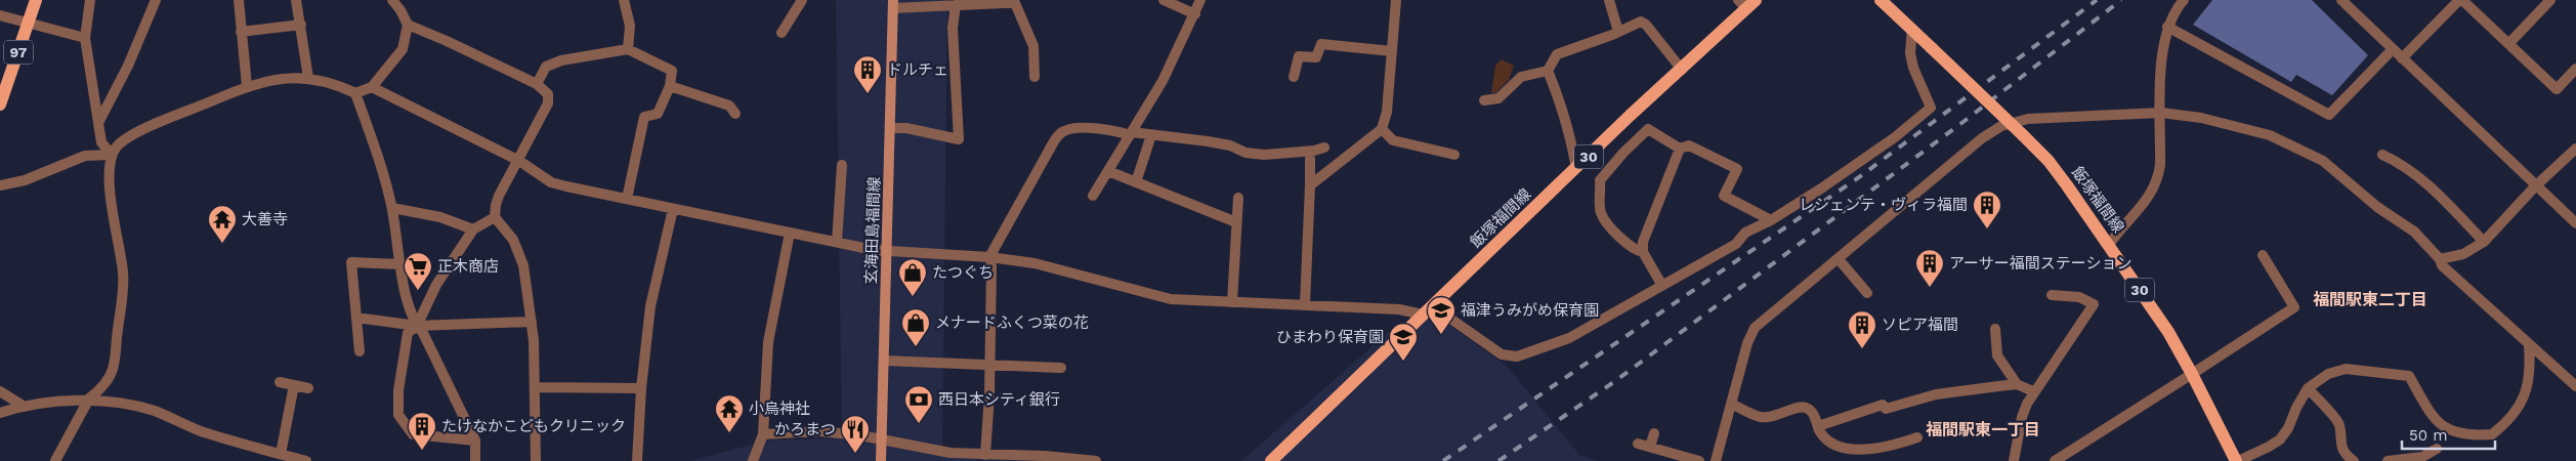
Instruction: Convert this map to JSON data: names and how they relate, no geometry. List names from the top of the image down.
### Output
{
  "streets": {
    "main road": [
      "97",
      "30",
      "飯塚福間線",
      "玄海田島福間線"
    ]
  },
  "districts": ["福間駅東二丁目", "福間駅東一丁目"],
  "places": {
    "building": [
      "ドルチェ",
      "レシェンテ・ヴィラ福間",
      "アーサー福間ステーション",
      "ソピア福間",
      "たけなかこどもクリニック"
    ],
    "temple": ["大善寺", "小烏神社"],
    "supermarket": ["正木商店"],
    "shop": ["たつぐち", "メナードふくつ菜の花"],
    "school or university": ["福津うみがめ保育園", "ひまわり保育園"],
    "bank": ["西日本シティ銀行"],
    "restaurant": ["かろまつ"]
  },
  "scale_bar": "50 m"
}
